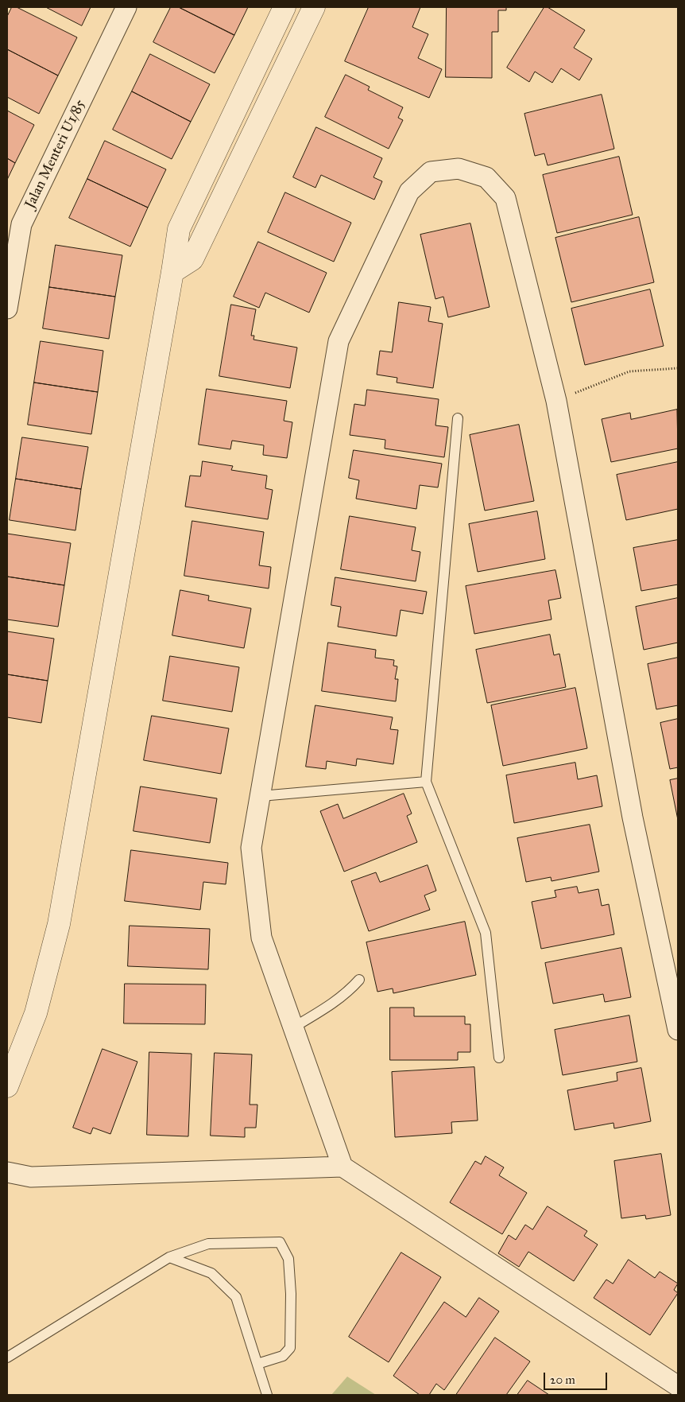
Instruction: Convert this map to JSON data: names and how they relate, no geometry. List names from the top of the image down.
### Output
{
  "streets": {
    "street": ["Jalan Menteri U1/85"]
  },
  "scale_bar": "20 m"
}
